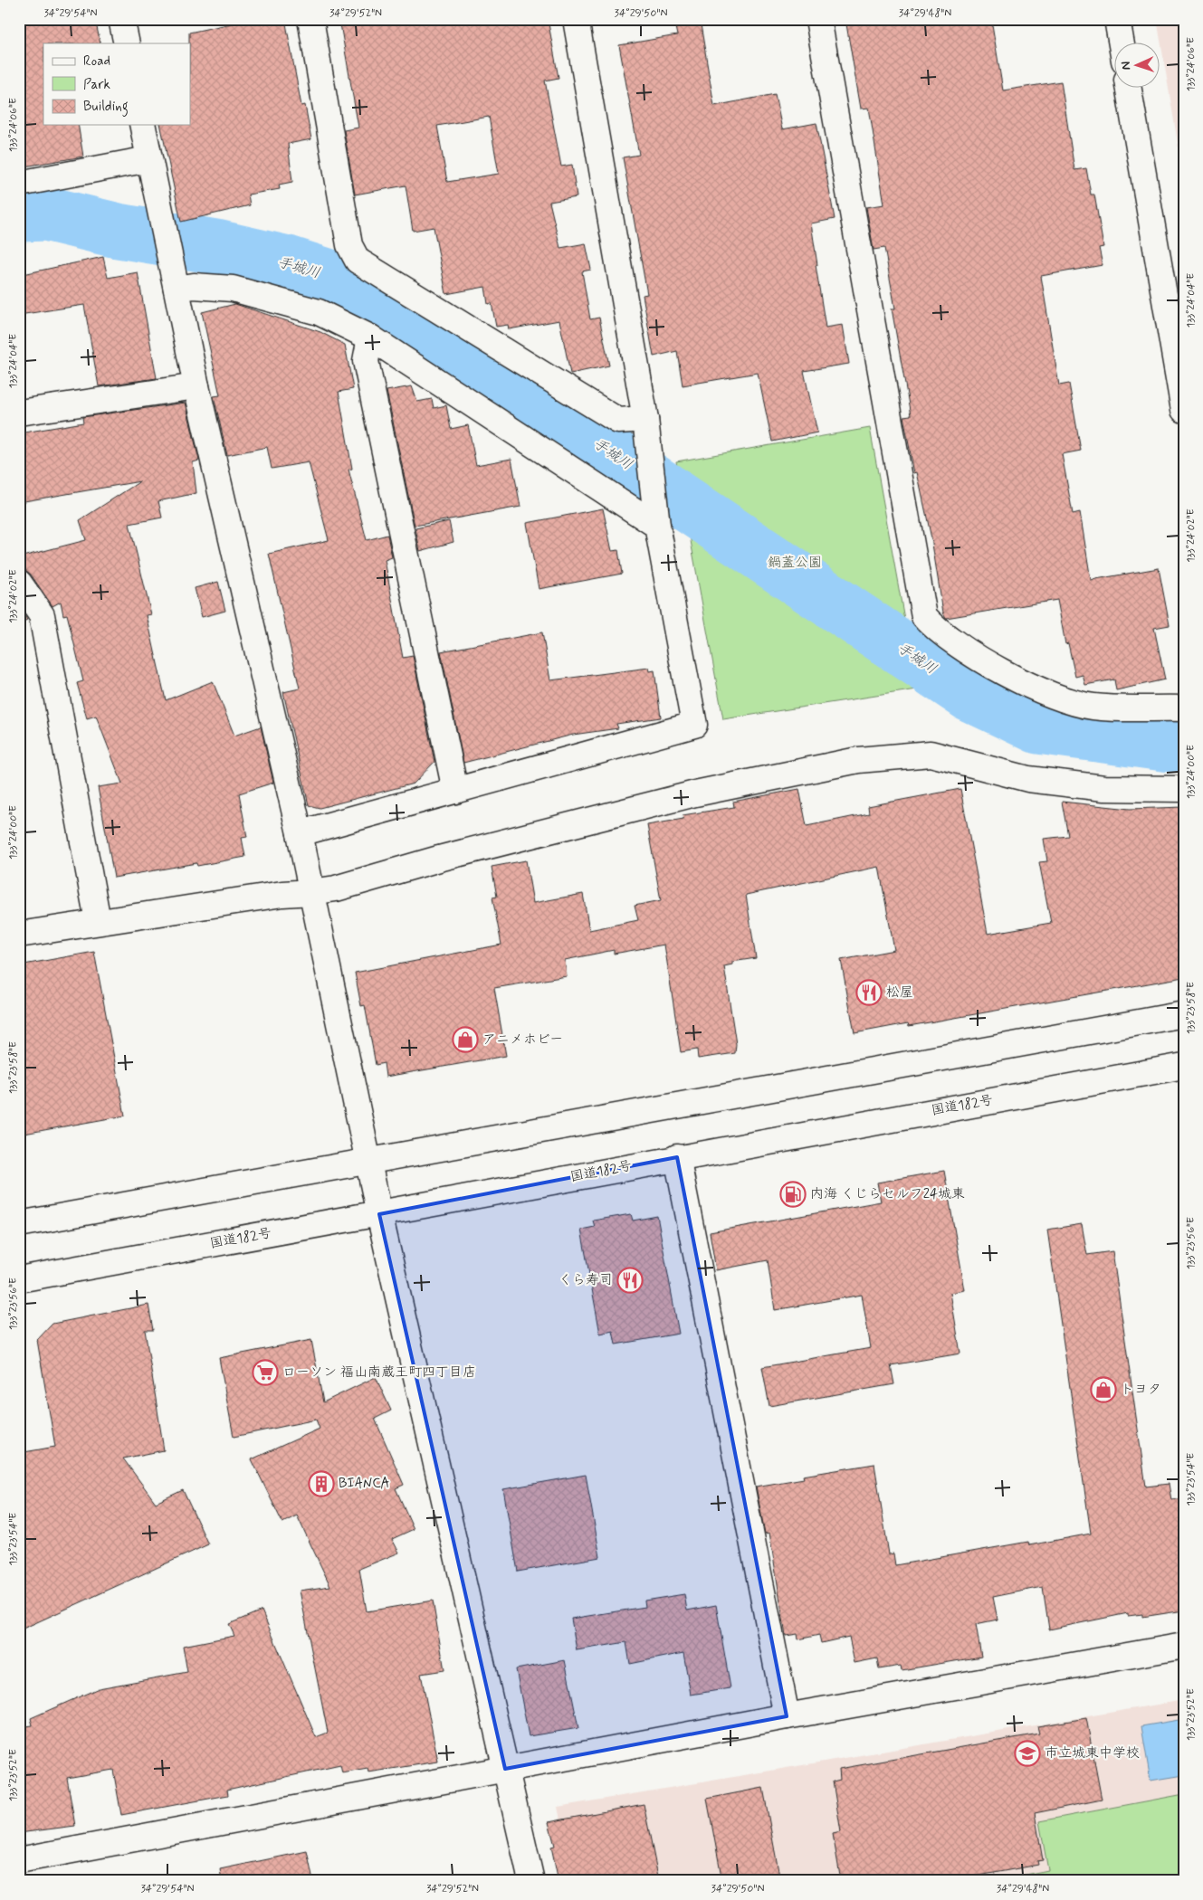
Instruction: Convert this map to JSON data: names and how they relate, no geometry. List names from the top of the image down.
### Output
{
  "streets": {
    "main road": ["国道182号"]
  },
  "water": ["手城川"],
  "parks": ["鍋蓋公園"],
  "places": {
    "restaurant": ["松屋", "くら寿司"],
    "shop": ["アニメホビー", "トヨタ"],
    "fuel station": ["内海 くじらセルフ24城東"],
    "supermarket": ["ローソン 福山南蔵王町四丁目店"],
    "building": ["BIANCA"],
    "school or university": ["市立城東中学校"]
  },
  "legend": ["Road", "Park", "Building"],
  "north": "left",
  "coordinates": [
    "34°29'54\"N",
    "34°29'52\"N",
    "34°29'50\"N",
    "34°29'48\"N",
    "133°24'06\"E",
    "133°24'04\"E",
    "133°24'02\"E",
    "133°24'00\"E",
    "133°23'58\"E",
    "133°23'56\"E",
    "133°23'54\"E",
    "133°23'52\"E"
  ]
}
